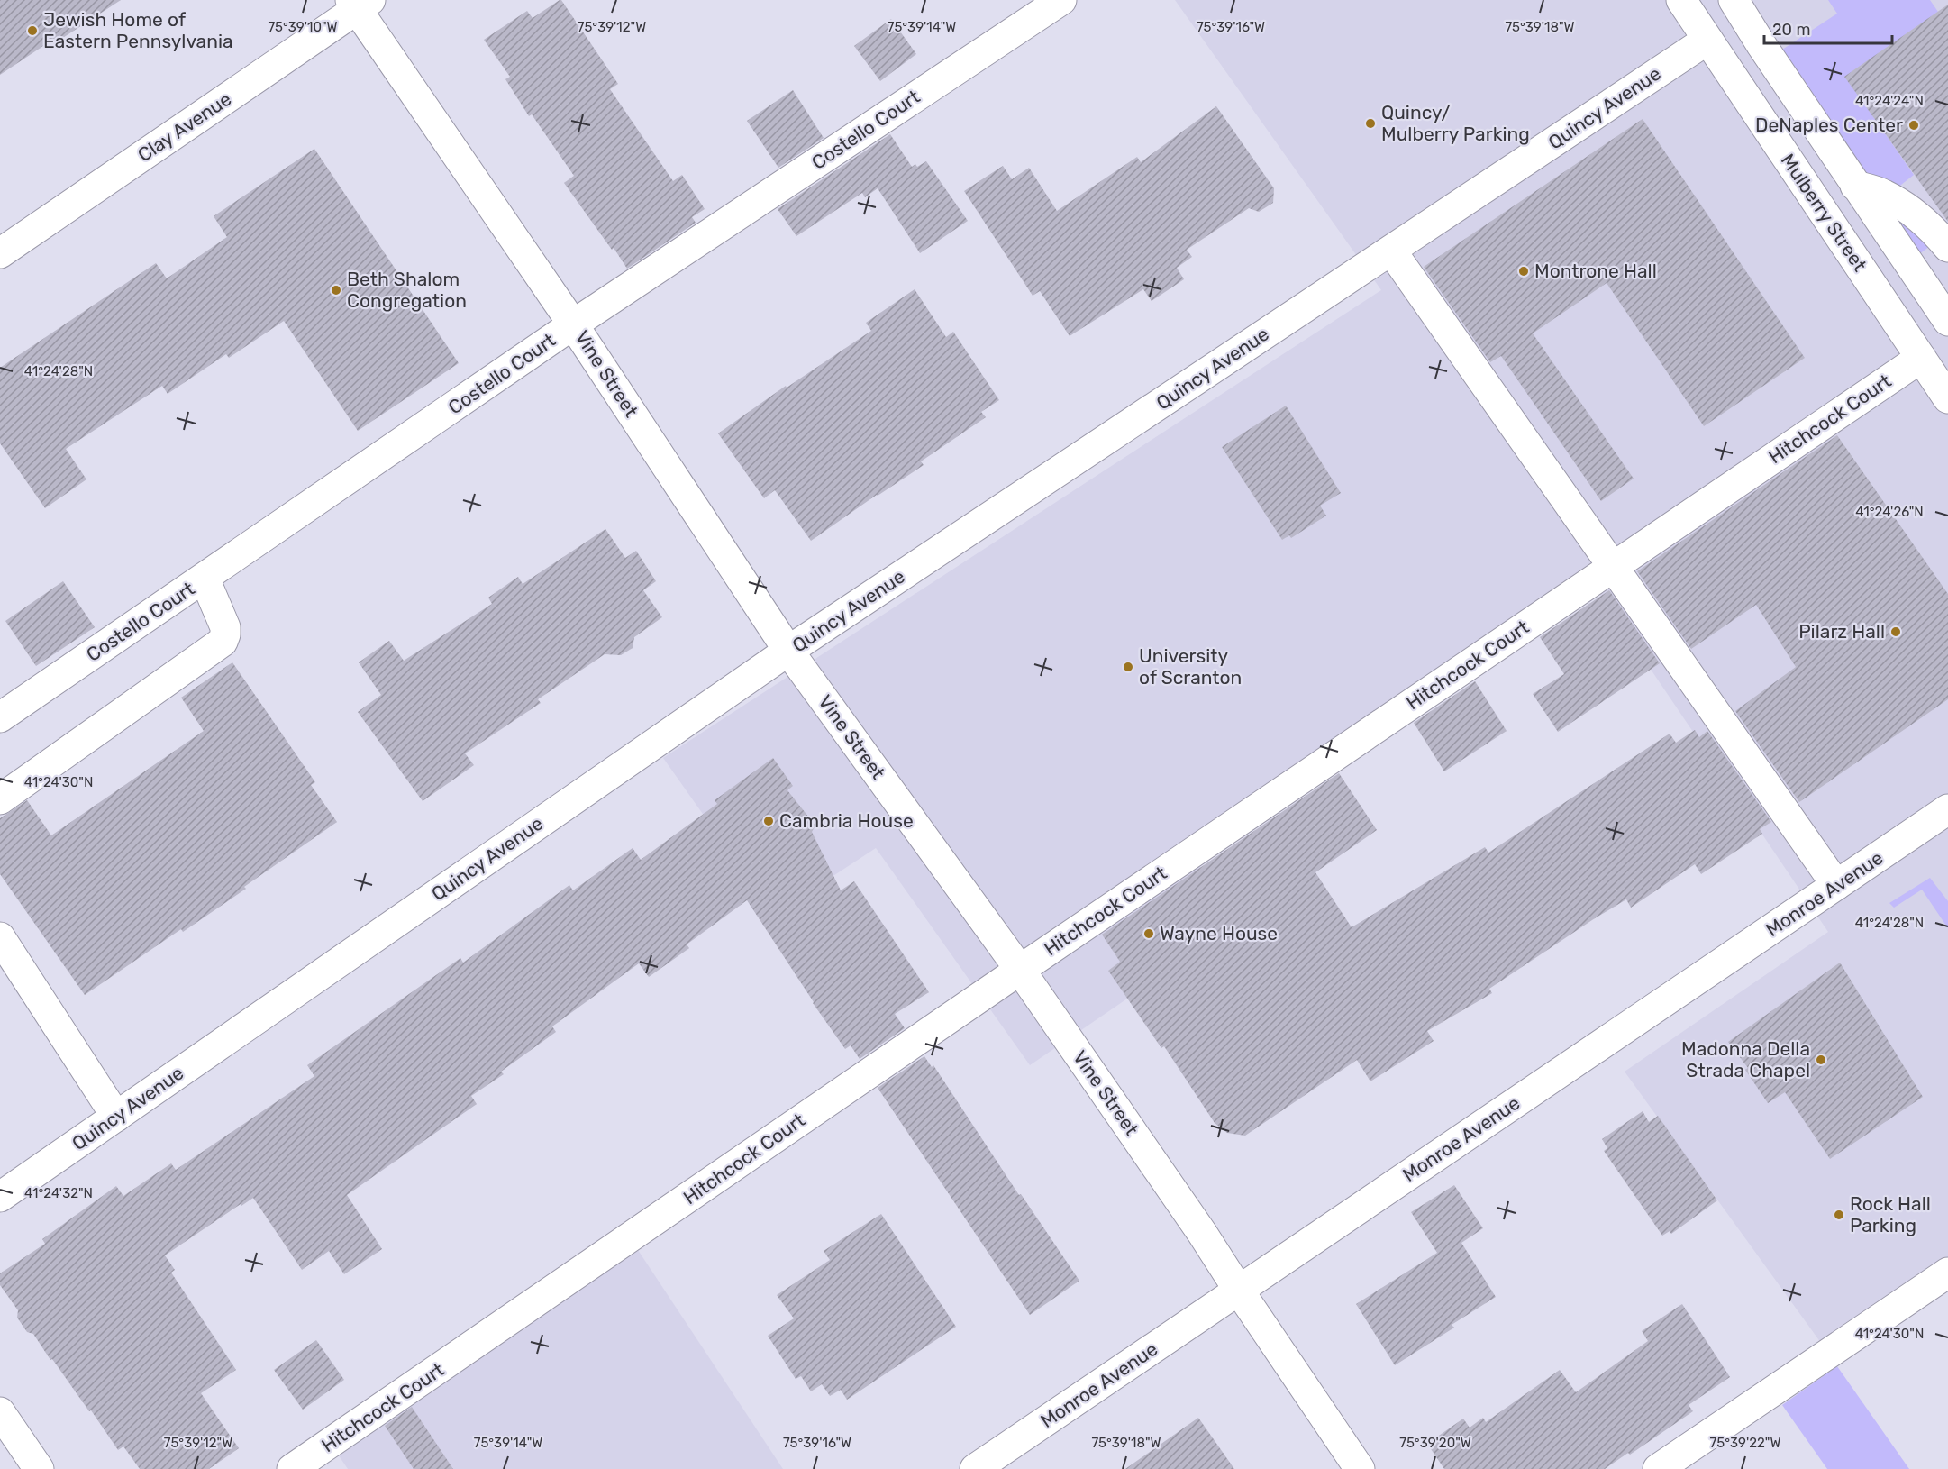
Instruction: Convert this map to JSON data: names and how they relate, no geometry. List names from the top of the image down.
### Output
{
  "streets": {
    "street": [
      "Quincy Avenue",
      "Clay Avenue",
      "Costello Court",
      "Mulberry Street",
      "Vine Street",
      "Hitchcock Court",
      "Monroe Avenue"
    ]
  },
  "crossings": [
    ["Quincy Avenue", "Mulberry Street"],
    ["Quincy Avenue", "Vine Street"],
    ["Clay Avenue", "Vine Street"],
    ["Costello Court", "Vine Street"],
    ["Mulberry Street", "Hitchcock Court"],
    ["Vine Street", "Hitchcock Court"],
    ["Vine Street", "Monroe Avenue"]
  ],
  "places": [
    "Jewish Home of Eastern Pennsylvania",
    "Quincy/ Mulberry Parking",
    "DeNaples Center",
    "Montrone Hall",
    "Beth Shalom Congregation",
    "Pilarz Hall",
    "University of Scranton",
    "Cambria House",
    "Wayne House",
    "Madonna Della Strada Chapel",
    "Rock Hall Parking"
  ],
  "scale_bar": "20 m",
  "coordinates": [
    "75°39'10\"W",
    "75°39'12\"W",
    "75°39'14\"W",
    "75°39'16\"W",
    "75°39'18\"W",
    "41°24'24\"N",
    "41°24'28\"N",
    "41°24'26\"N",
    "41°24'30\"N",
    "41°24'32\"N",
    "75°39'20\"W",
    "75°39'22\"W"
  ]
}
